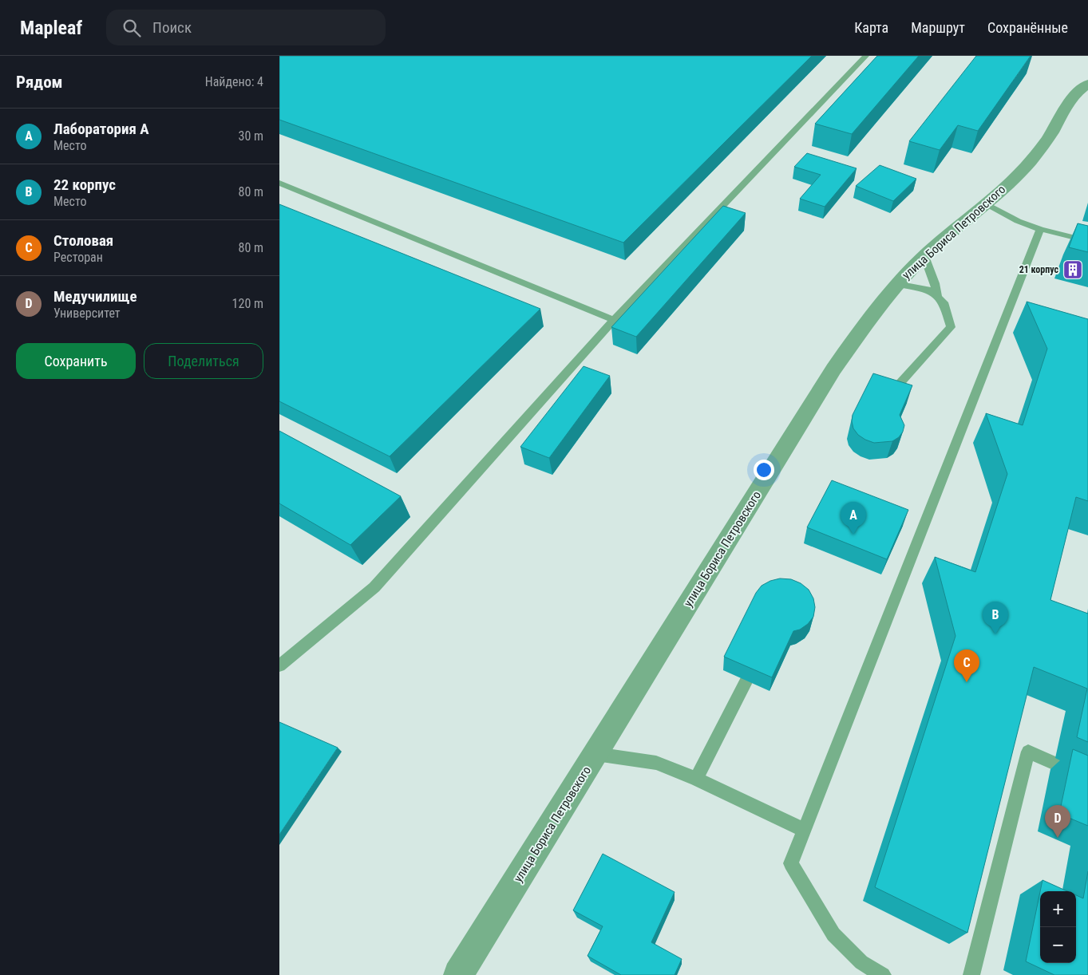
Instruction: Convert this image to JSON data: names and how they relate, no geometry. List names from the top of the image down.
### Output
{
  "streets": {
    "street": ["улица Бориса Петровского"]
  },
  "places": {
    "building": ["21 корпус"]
  },
  "page": {
    "header": "Mapleaf",
    "search": "Поиск",
    "nav": ["Карта", "Маршрут", "Сохранённые"],
    "heading": ["Рядом", "Найдено: 4"],
    "list": [
      {
        "mark": "A",
        "name": "Лаборатория А",
        "note": "Место",
        "value": "30 m"
      },
      {
        "mark": "B",
        "name": "22 корпус",
        "note": "Место",
        "value": "80 m"
      },
      {
        "mark": "C",
        "name": "Столовая",
        "note": "Ресторан",
        "value": "80 m"
      },
      {
        "mark": "D",
        "name": "Медучилище",
        "note": "Университет",
        "value": "120 m"
      }
    ],
    "buttons": ["Сохранить", "Поделиться"],
    "pins": [
      "A",
      "B",
      "C",
      "D"
    ],
    "map_buttons": ["+", "−"]
  }
}
